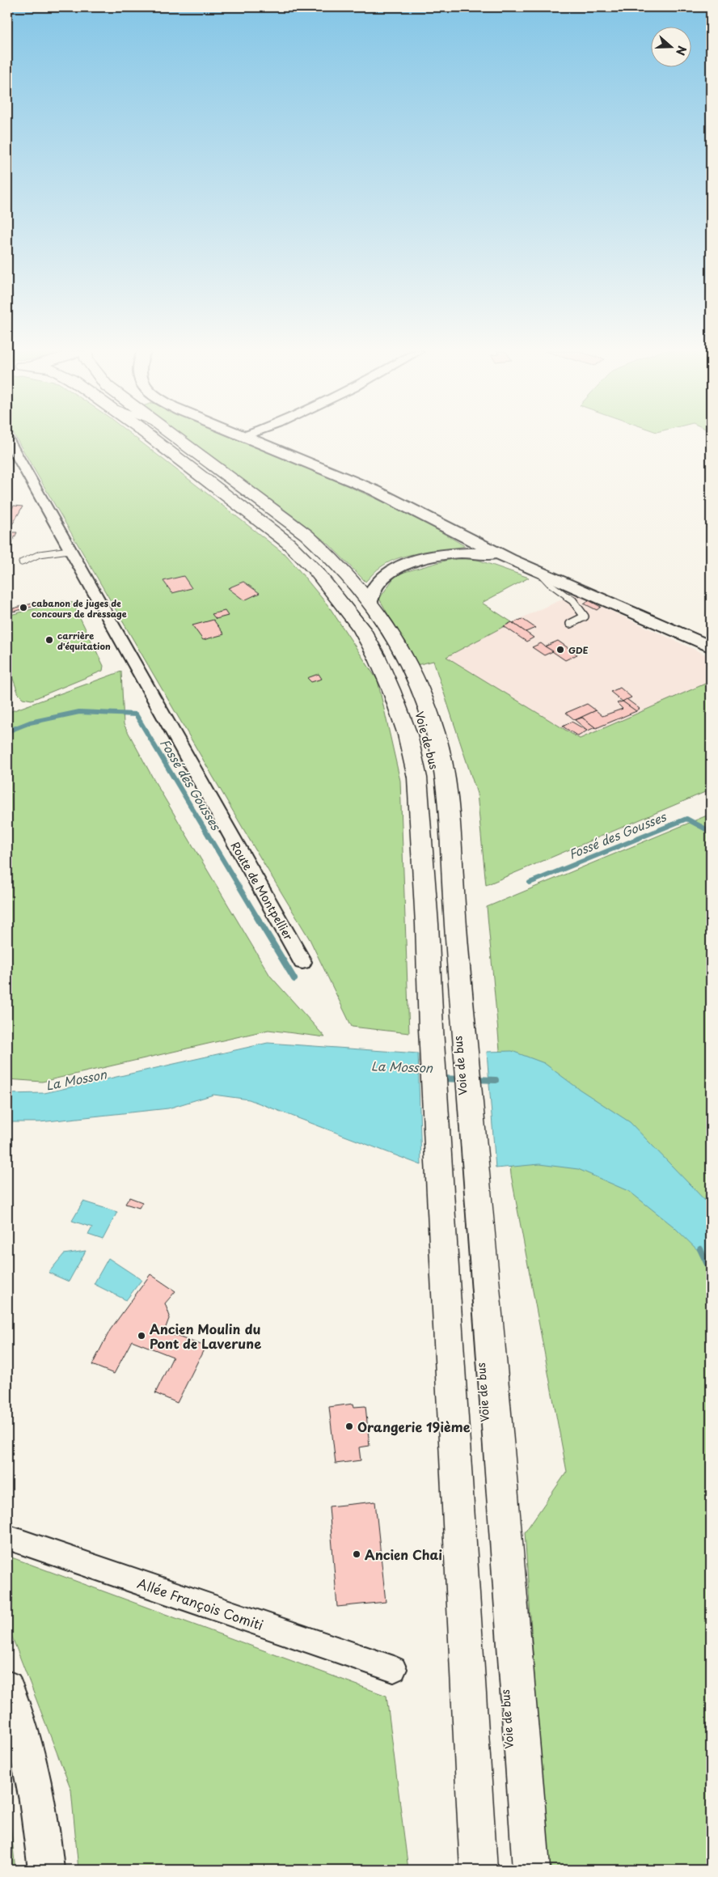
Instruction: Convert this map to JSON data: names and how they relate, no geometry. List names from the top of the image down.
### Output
{
  "streets": {
    "street": ["Route de Montpellier", "Allée François Comiti"],
    "lane": ["Voie de bus"]
  },
  "water": ["Fossé des Gousses", "La Mosson"],
  "places": [
    "cabanon de juges de concours de dressage",
    "carrière d'équitation",
    "GDE",
    "Ancien Moulin du Pont de Laverune",
    "Orangerie 19ième",
    "Ancien Chai"
  ],
  "north": "right"
}
